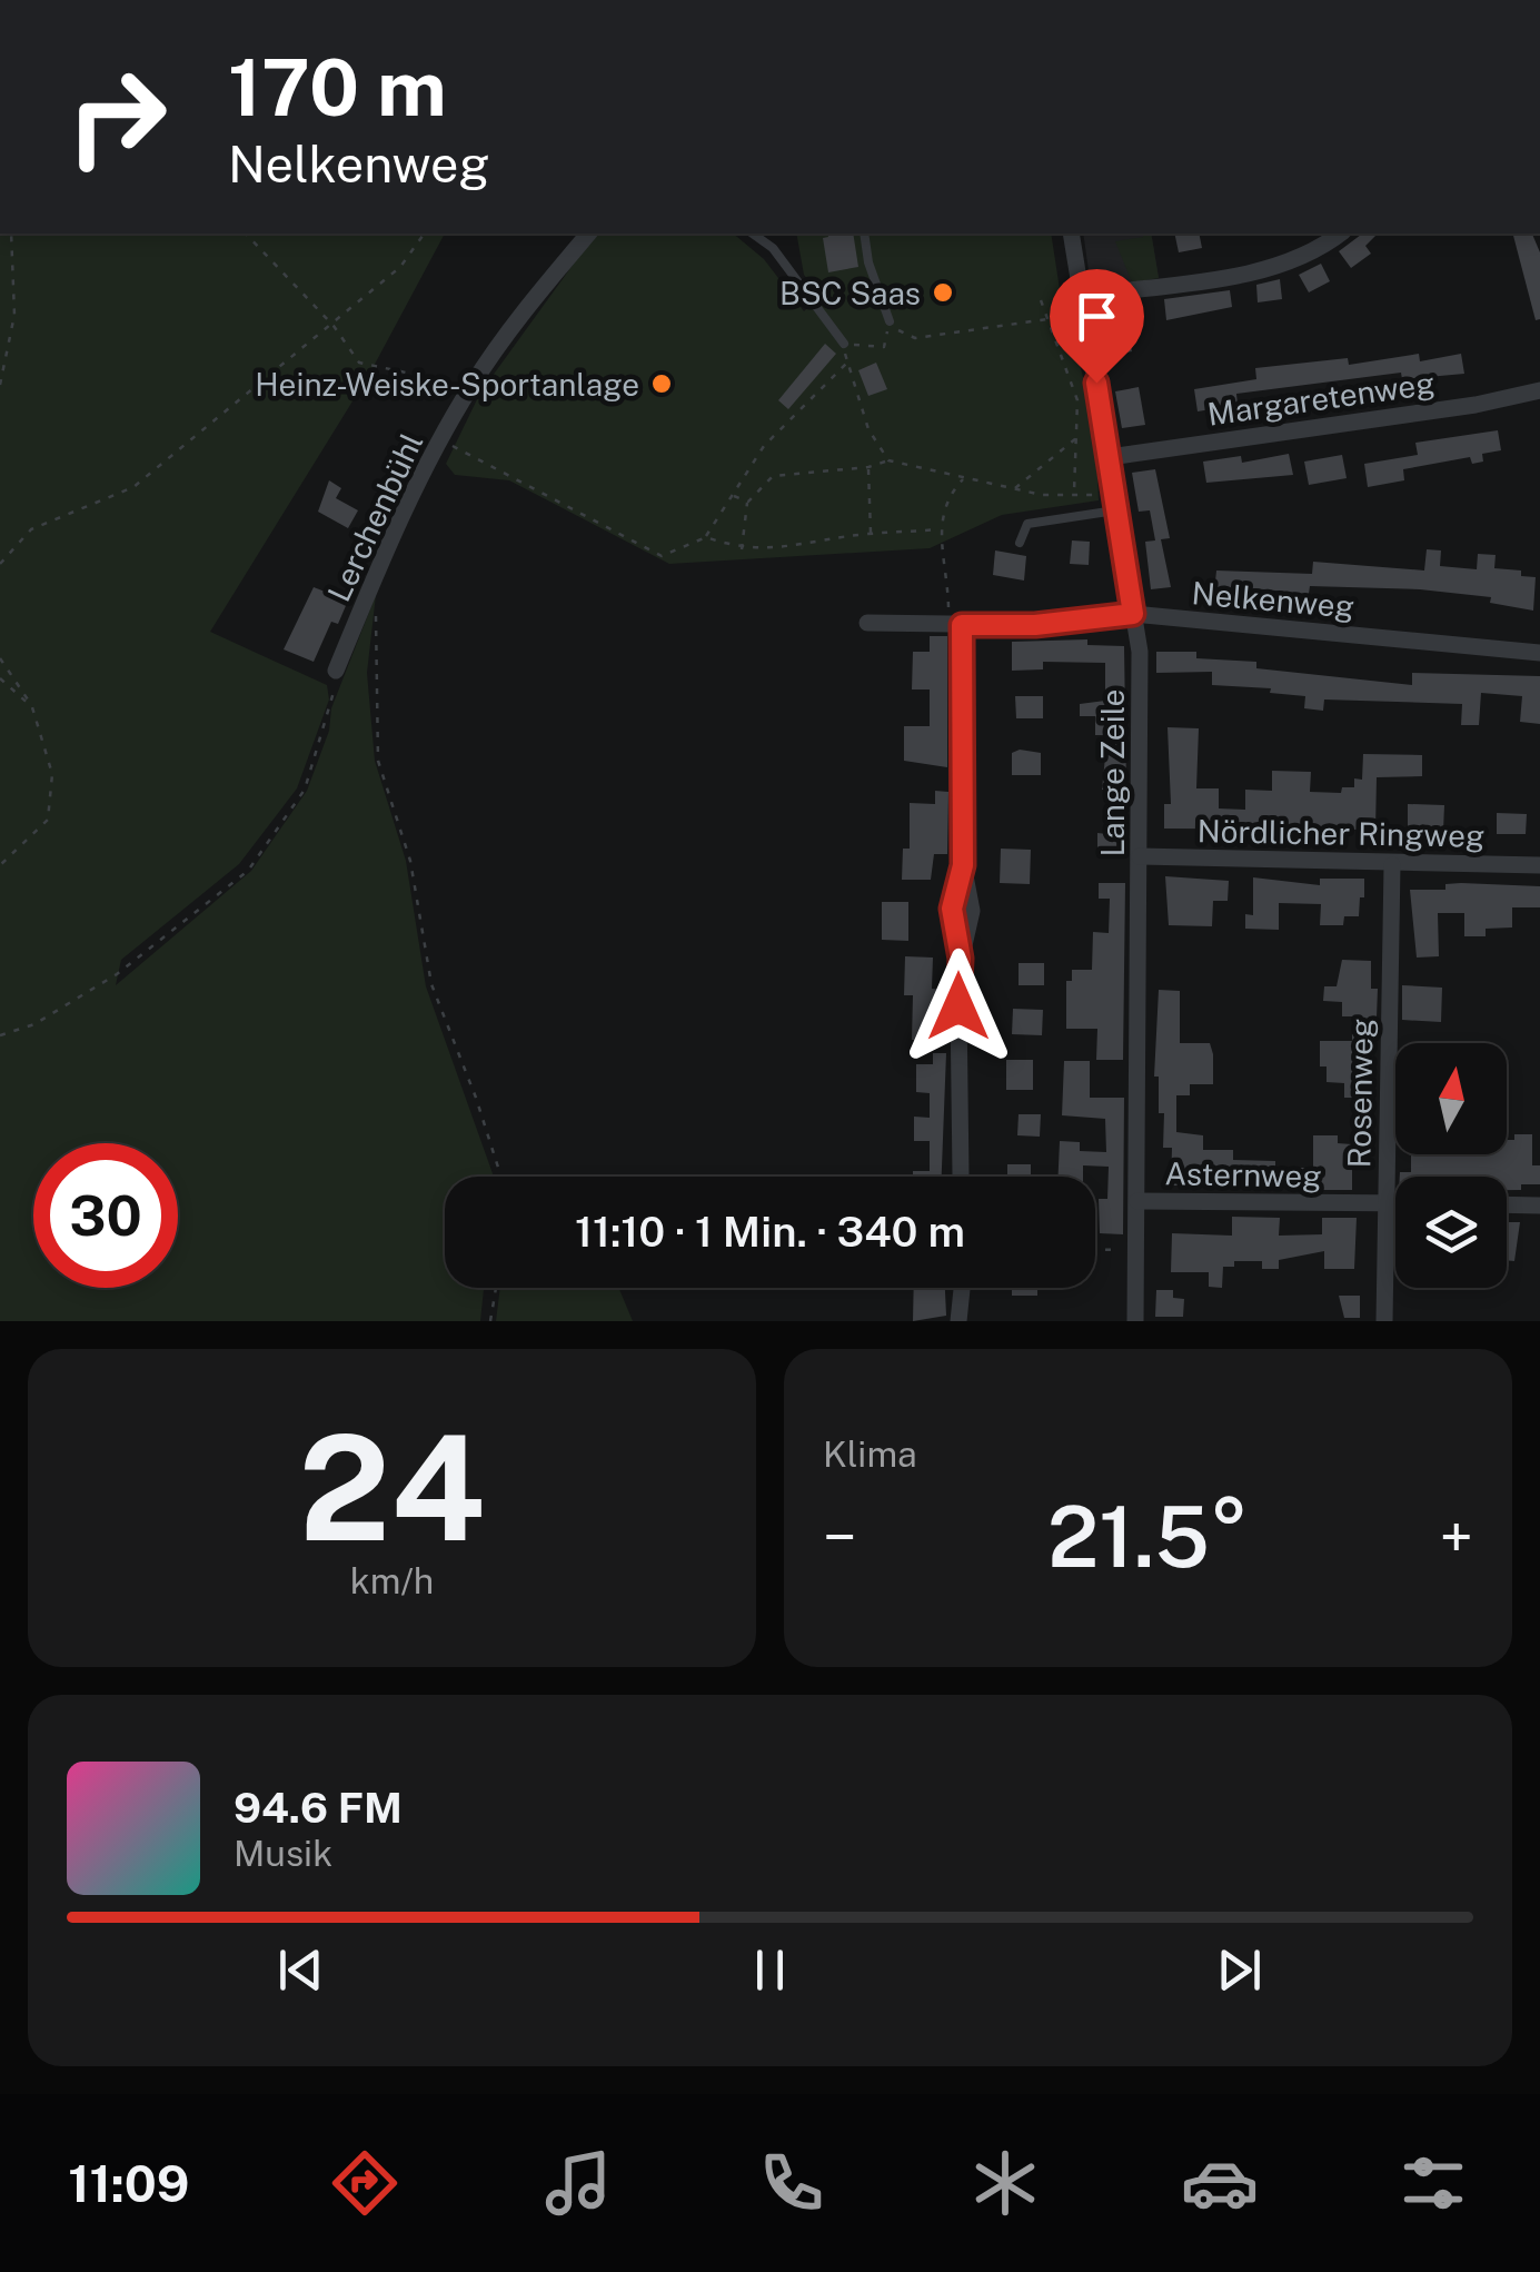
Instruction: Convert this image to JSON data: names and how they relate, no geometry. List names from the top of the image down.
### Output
{
  "streets": {
    "street": [
      "Margaretenweg",
      "Lerchenbühl",
      "Nelkenweg",
      "Lange Zeile",
      "Nördlicher Ringweg",
      "Rosenweg",
      "Asternweg"
    ]
  },
  "crossings": [
    ["Margaretenweg", "Lange Zeile"],
    ["Nelkenweg", "Lange Zeile"],
    ["Lange Zeile", "Nördlicher Ringweg"],
    ["Lange Zeile", "Asternweg"],
    ["Nördlicher Ringweg", "Rosenweg"],
    ["Rosenweg", "Asternweg"]
  ],
  "places": ["BSC Saas", "Heinz-Weiske-Sportanlage"],
  "north": "top",
  "page": {
    "turn": ["170 m", "Nelkenweg"],
    "limit": "30",
    "trip": "11:10 · 1 Min. · 340 m",
    "tile": [
      ["24", "km/h"],
      "Klima"
    ],
    "heat": ["−", "21.5°", "+"],
    "song": ["94.6 FM", "Musik"],
    "tabs": "11:09"
  }
}
